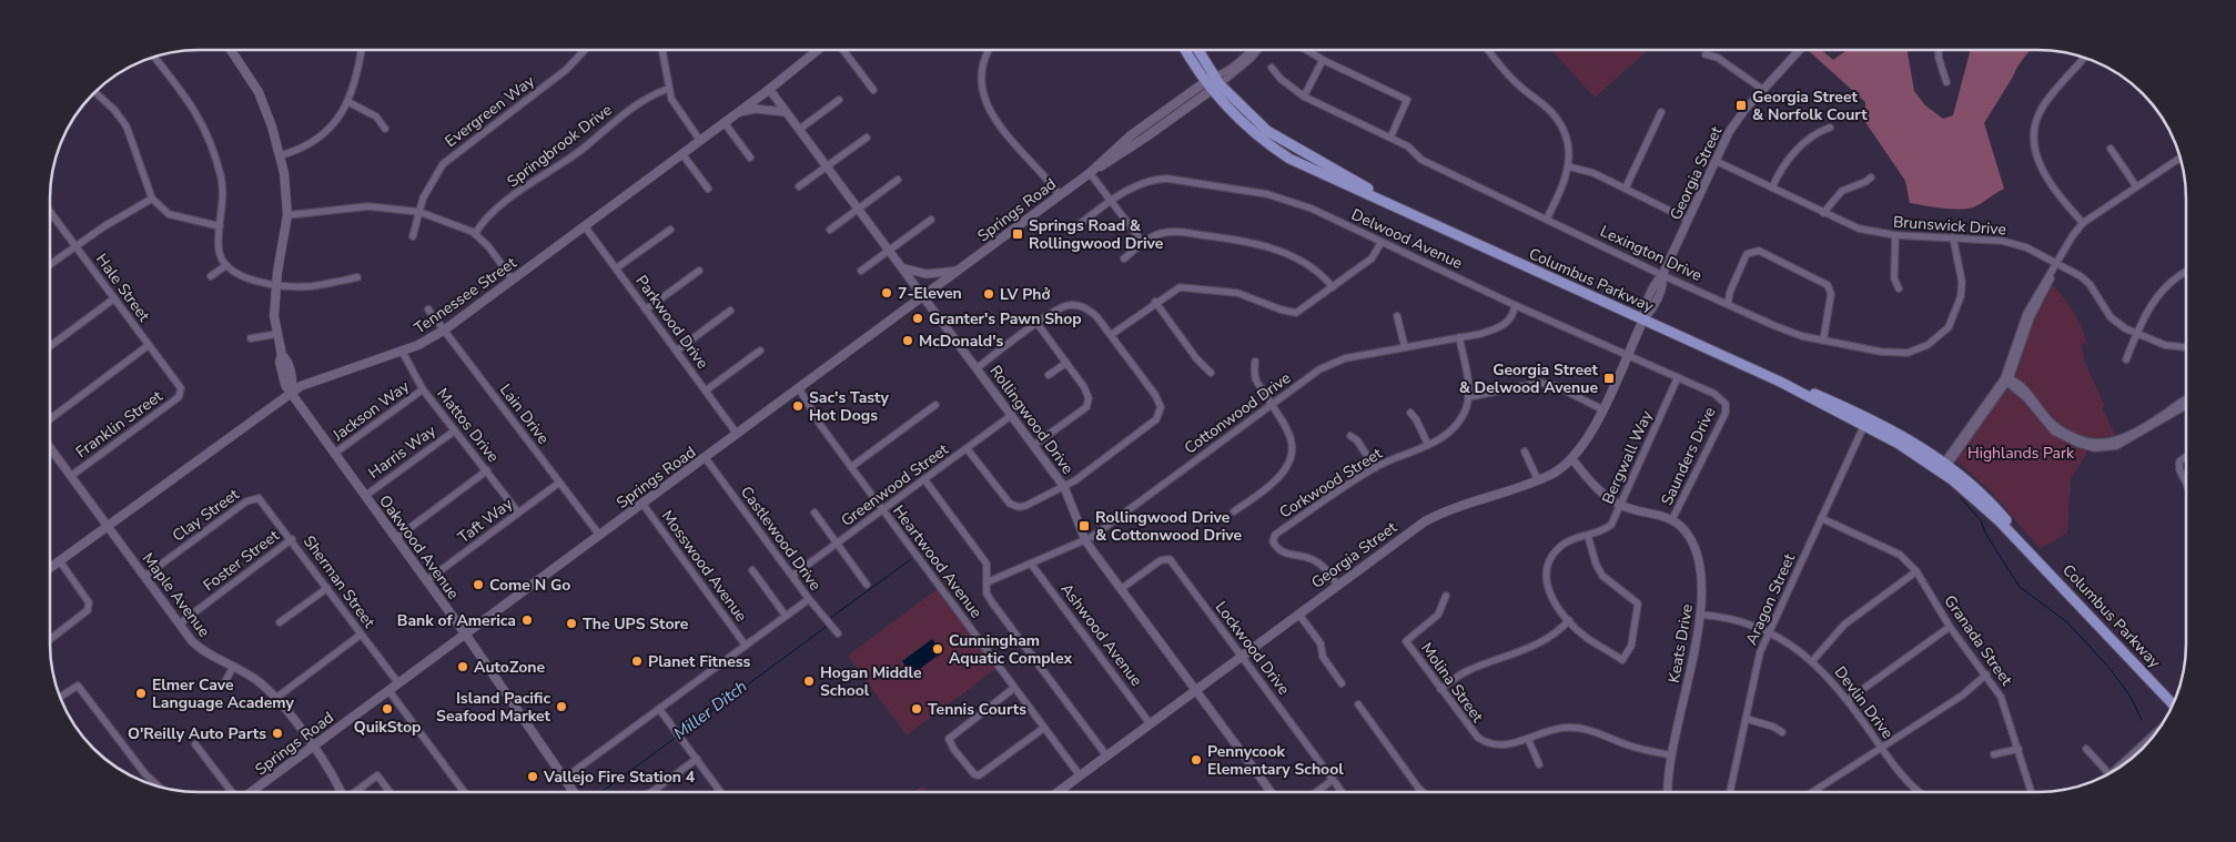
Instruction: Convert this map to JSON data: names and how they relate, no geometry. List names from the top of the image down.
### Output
{
  "streets": {
    "main road": [
      "Georgia Street",
      "Springs Road",
      "Columbus Parkway",
      "Tennessee Street",
      "Oakwood Avenue"
    ],
    "street": [
      "Evergreen Way",
      "Springbrook Drive",
      "Brunswick Drive",
      "Delwood Avenue",
      "Lexington Drive",
      "Hale Street",
      "Parkwood Drive",
      "Jackson Way",
      "Cottonwood Drive",
      "Lain Drive",
      "Rollingwood Drive",
      "Franklin Street",
      "Mattos Drive",
      "Harris Way",
      "Saunders Drive",
      "Bergwall Way",
      "Corkwood Street",
      "Greenwood Street",
      "Clay Street",
      "Taft Way",
      "Castlewood Drive",
      "Foster Street",
      "Heartwood Avenue",
      "Mosswood Avenue",
      "Sherman Street",
      "Maple Avenue",
      "Aragon Street",
      "Ashwood Avenue",
      "Granada Street",
      "Keats Drive",
      "Lockwood Drive",
      "Molina Street",
      "Devlin Drive"
    ]
  },
  "crossings": [
    ["Georgia Street", "Brunswick Drive"],
    ["Georgia Street", "Delwood Avenue"],
    ["Georgia Street", "Lexington Drive"],
    ["Georgia Street", "Columbus Parkway"],
    ["Georgia Street", "Rollingwood Drive"],
    ["Georgia Street", "Corkwood Street"],
    ["Georgia Street", "Heartwood Avenue"],
    ["Georgia Street", "Ashwood Avenue"],
    ["Georgia Street", "Lockwood Drive"],
    ["Springs Road", "Columbus Parkway"],
    ["Springs Road", "Parkwood Drive"],
    ["Springs Road", "Lain Drive"],
    ["Springs Road", "Rollingwood Drive"],
    ["Springs Road", "Castlewood Drive"],
    ["Springs Road", "Oakwood Avenue"],
    ["Springs Road", "Heartwood Avenue"],
    ["Springs Road", "Mosswood Avenue"],
    ["Springs Road", "Sherman Street"],
    ["Springs Road", "Maple Avenue"],
    ["Brunswick Drive", "Lexington Drive"],
    ["Delwood Avenue", "Cottonwood Drive"],
    ["Delwood Avenue", "Saunders Drive"],
    ["Delwood Avenue", "Bergwall Way"],
    ["Columbus Parkway", "Aragon Street"],
    ["Hale Street", "Franklin Street"],
    ["Tennessee Street", "Parkwood Drive"],
    ["Tennessee Street", "Lain Drive"],
    ["Tennessee Street", "Rollingwood Drive"],
    ["Tennessee Street", "Mattos Drive"],
    ["Tennessee Street", "Oakwood Avenue"],
    ["Tennessee Street", "Maple Avenue"],
    ["Jackson Way", "Mattos Drive"],
    ["Jackson Way", "Oakwood Avenue"],
    ["Cottonwood Drive", "Rollingwood Drive"],
    ["Cottonwood Drive", "Corkwood Street"],
    ["Cottonwood Drive", "Ashwood Avenue"],
    ["Lain Drive", "Taft Way"],
    ["Rollingwood Drive", "Greenwood Street"],
    ["Rollingwood Drive", "Lockwood Drive"],
    ["Franklin Street", "Maple Avenue"],
    ["Mattos Drive", "Harris Way"],
    ["Mattos Drive", "Taft Way"],
    ["Harris Way", "Oakwood Avenue"],
    ["Saunders Drive", "Keats Drive"],
    ["Greenwood Street", "Castlewood Drive"],
    ["Greenwood Street", "Heartwood Avenue"],
    ["Clay Street", "Sherman Street"],
    ["Clay Street", "Maple Avenue"],
    ["Taft Way", "Oakwood Avenue"],
    ["Foster Street", "Sherman Street"],
    ["Foster Street", "Maple Avenue"],
    ["Aragon Street", "Granada Street"],
    ["Aragon Street", "Devlin Drive"],
    ["Keats Drive", "Molina Street"],
    ["Keats Drive", "Devlin Drive"]
  ],
  "water": ["Miller Ditch"],
  "parks": ["Highlands Park"],
  "places": {
    "transit": [
      "Georgia Street & Norfolk Court",
      "Springs Road & Rollingwood Drive",
      "Georgia Street & Delwood Avenue",
      "Rollingwood Drive & Cottonwood Drive"
    ],
    "other": [
      "7-Eleven",
      "LV Phở",
      "Granter's Pawn Shop",
      "McDonald's",
      "Sac's Tasty Hot Dogs",
      "Come N Go",
      "Bank of America",
      "The UPS Store",
      "Cunningham Aquatic Complex",
      "Planet Fitness",
      "AutoZone",
      "Hogan Middle School",
      "Elmer Cave Language Academy",
      "Island Pacific Seafood Market",
      "QuikStop",
      "Tennis Courts",
      "O'Reilly Auto Parts",
      "Pennycook Elementary School",
      "Vallejo Fire Station 4"
    ]
  }
}
